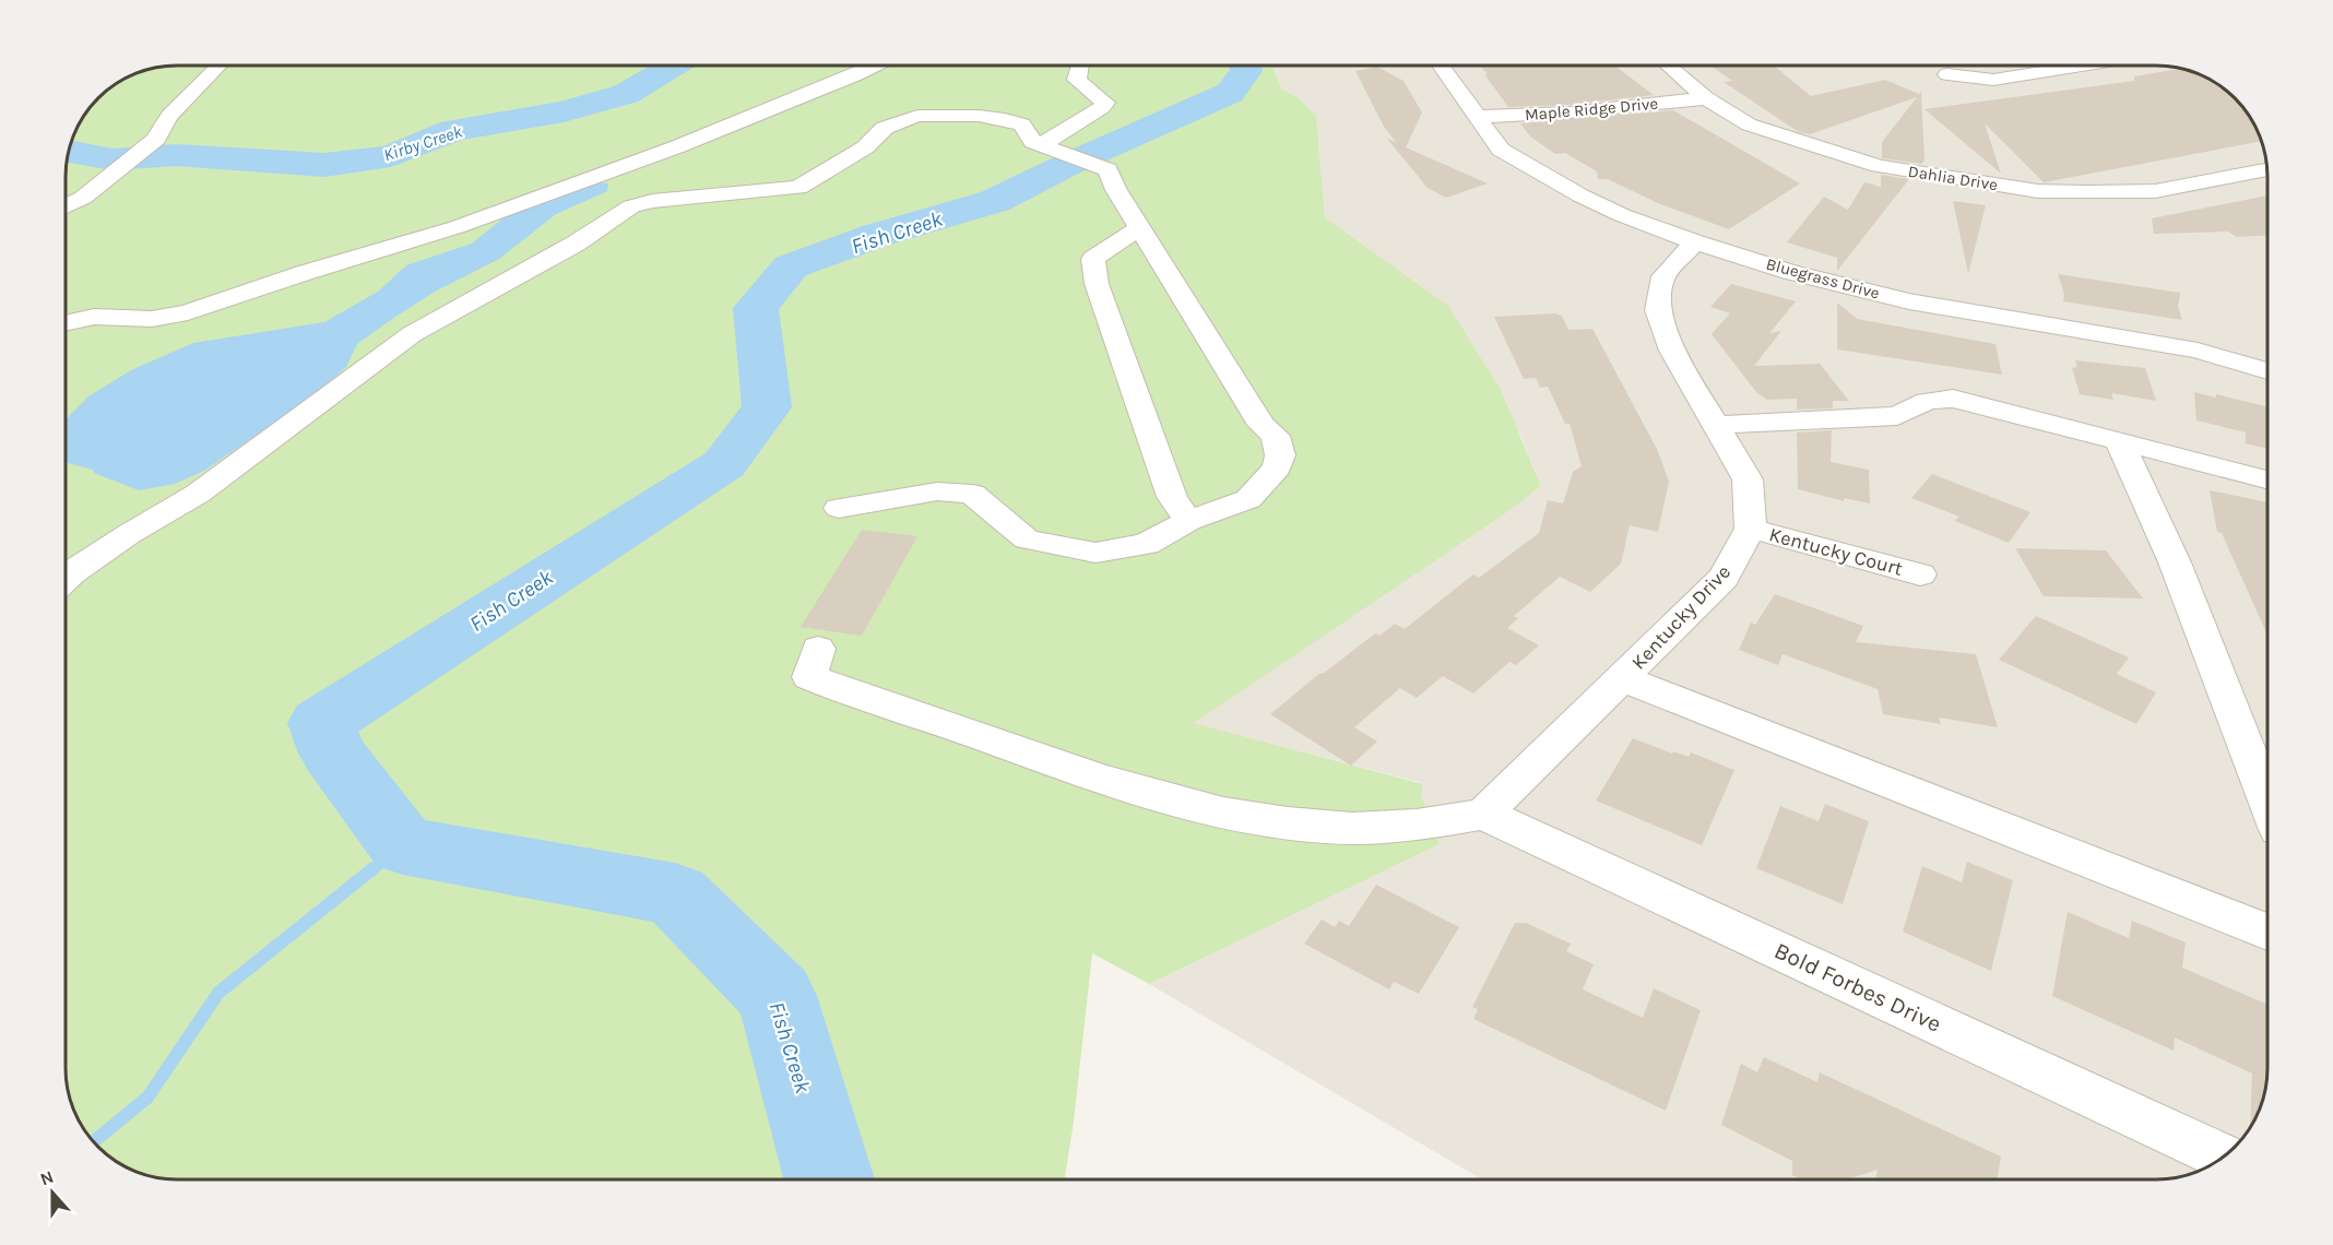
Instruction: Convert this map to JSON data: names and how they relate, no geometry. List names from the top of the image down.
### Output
{
  "streets": {
    "street": [
      "Maple Ridge Drive",
      "Dahlia Drive",
      "Bluegrass Drive",
      "Kentucky Court",
      "Kentucky Drive",
      "Bold Forbes Drive"
    ]
  },
  "crossings": [
    ["Maple Ridge Drive", "Dahlia Drive"],
    ["Maple Ridge Drive", "Bluegrass Drive"],
    ["Kentucky Court", "Kentucky Drive"],
    ["Kentucky Drive", "Bold Forbes Drive"]
  ],
  "water": ["Kirby Creek", "Fish Creek"],
  "north": "top"
}
